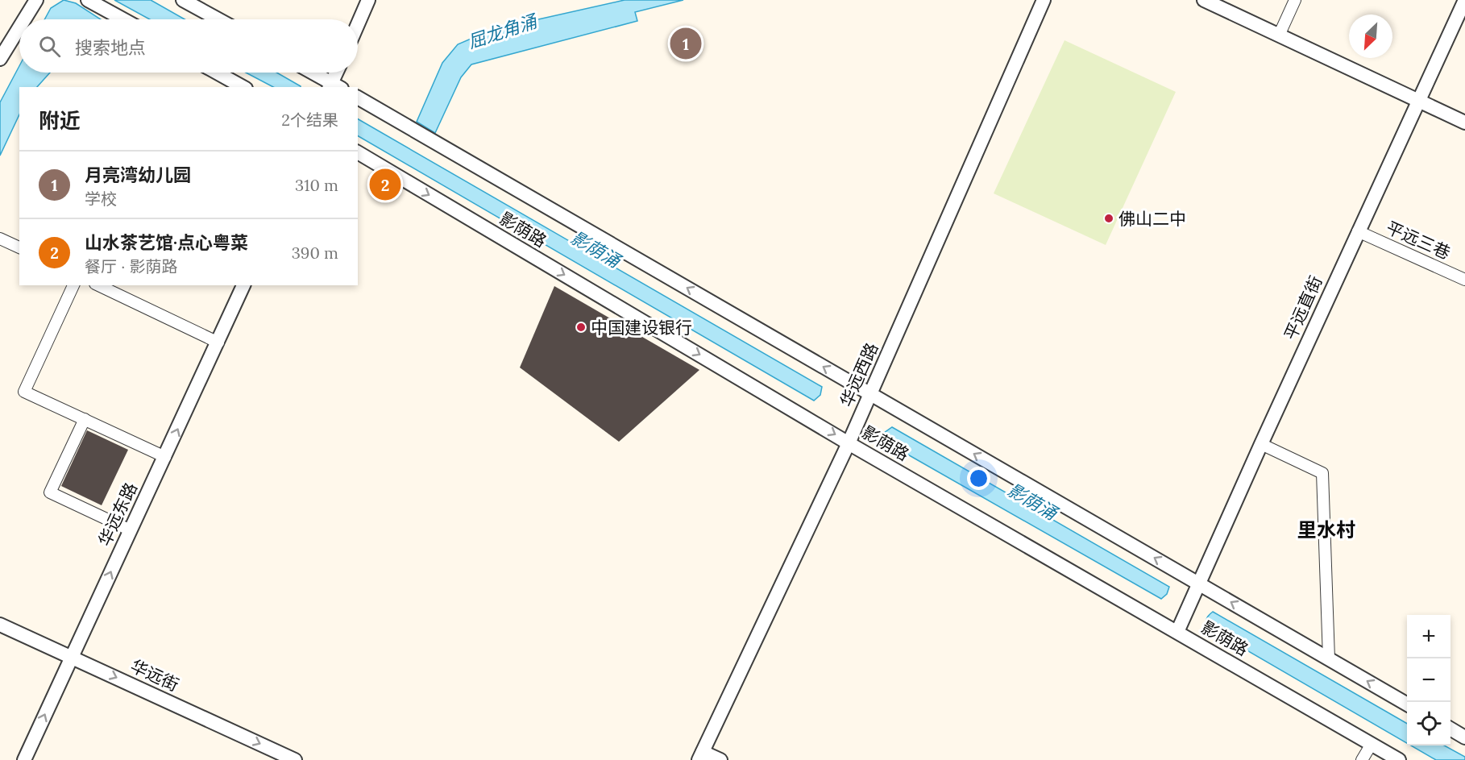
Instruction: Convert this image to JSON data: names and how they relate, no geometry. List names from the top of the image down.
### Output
{
  "streets": {
    "street": [
      "影荫路",
      "平远三巷",
      "平远直街",
      "华远西路",
      "华远东路",
      "华远街"
    ]
  },
  "crossings": [
    ["影荫路", "平远直街"],
    ["影荫路", "华远西路"],
    ["平远三巷", "平远直街"],
    ["华远东路", "华远街"]
  ],
  "one_way": ["华远东路", "华远街"],
  "districts": ["里水村"],
  "water": ["屈龙角涌", "影荫涌"],
  "places": ["佛山二中", "中国建设银行"],
  "north": "bottom left",
  "page": {
    "search": "搜索地点",
    "pins": ["1", "2"],
    "heading": ["附近", "2个结果"],
    "list": [
      {
        "mark": "1",
        "name": "月亮湾幼儿园",
        "note": "学校",
        "value": "310 m"
      },
      {
        "mark": "2",
        "name": "山水茶艺馆·点心粤菜",
        "note": "餐厅 · 影荫路",
        "value": "390 m"
      }
    ],
    "map_buttons": ["+", "−"]
  }
}
